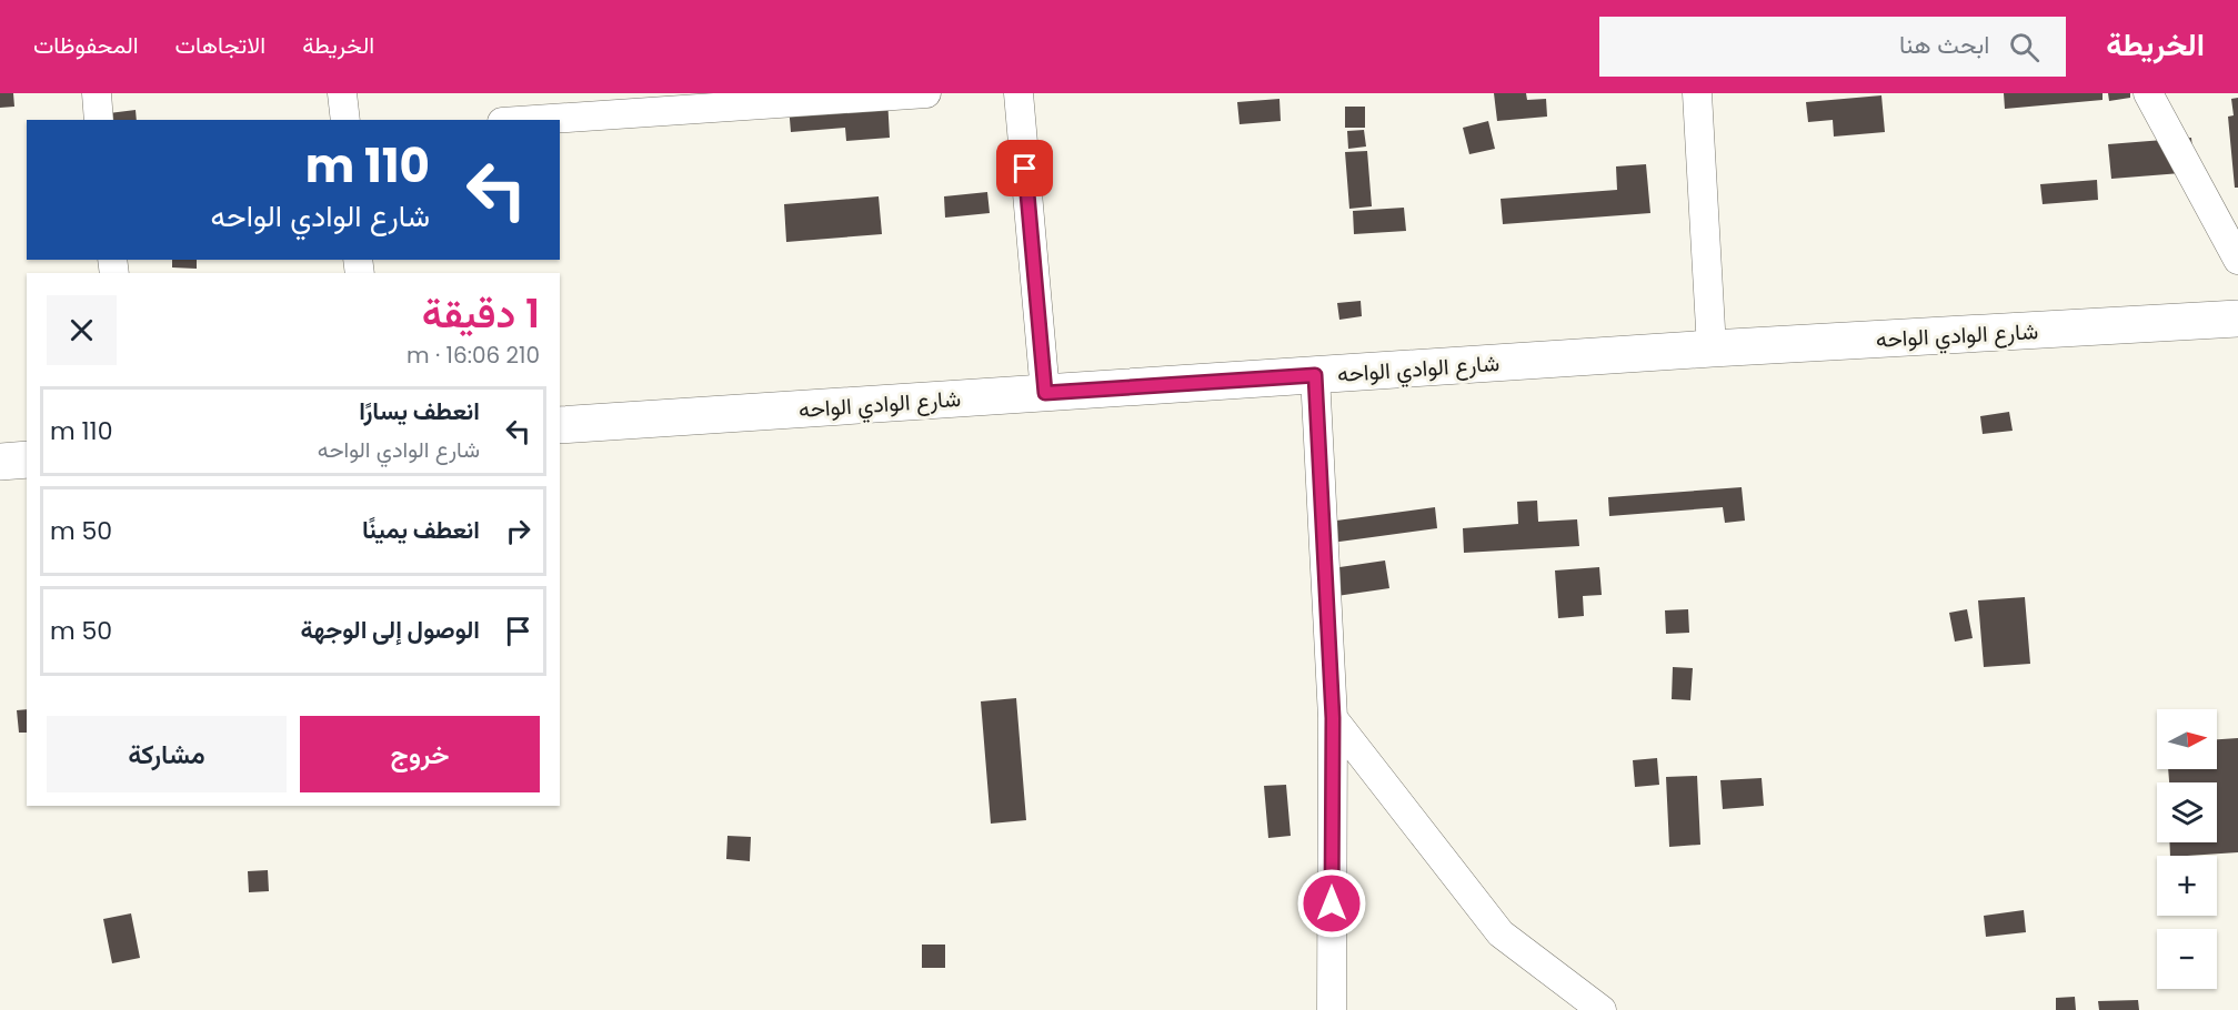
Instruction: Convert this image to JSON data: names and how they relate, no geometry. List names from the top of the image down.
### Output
{
  "streets": {
    "main road": ["شارع الوادي الواحه"]
  },
  "north": "right",
  "page": {
    "header": "الخريطة",
    "search": "ابحث هنا",
    "nav": ["الخريطة", "الاتجاهات", "المحفوظات"],
    "turn": ["110 m", "شارع الوادي الواحه"],
    "heading": ["1 دقيقة", "210 m · 16:06"],
    "list": [
      {
        "name": "انعطف يسارًا",
        "note": "شارع الوادي الواحه",
        "value": "110 m"
      },
      {
        "name": "انعطف يمينًا",
        "value": "50 m"
      },
      {
        "name": "الوصول إلى الوجهة",
        "value": "50 m"
      }
    ],
    "buttons": ["خروج", "مشاركة"],
    "map_buttons": ["+", "−"]
  }
}
